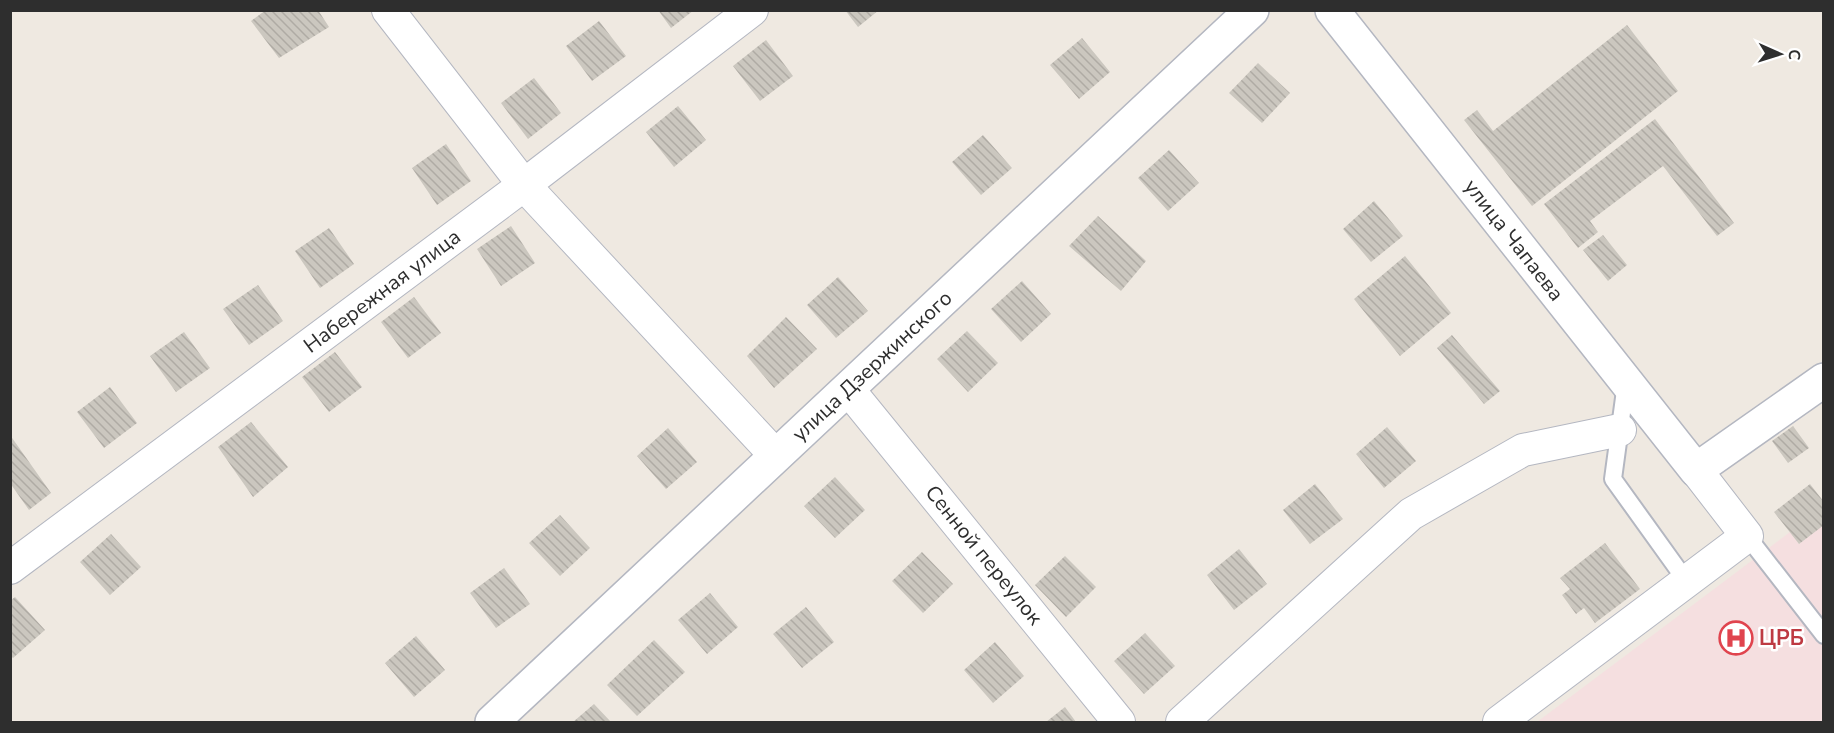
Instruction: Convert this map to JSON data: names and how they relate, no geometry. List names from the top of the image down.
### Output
{
  "streets": {
    "street": [
      "улица Чапаева",
      "Набережная улица",
      "улица Дзержинского",
      "Сенной переулок"
    ]
  },
  "crossings": [
    ["улица Дзержинского", "Сенной переулок"]
  ],
  "places": {
    "hospital": ["ЦРБ"]
  },
  "north": "right"
}
